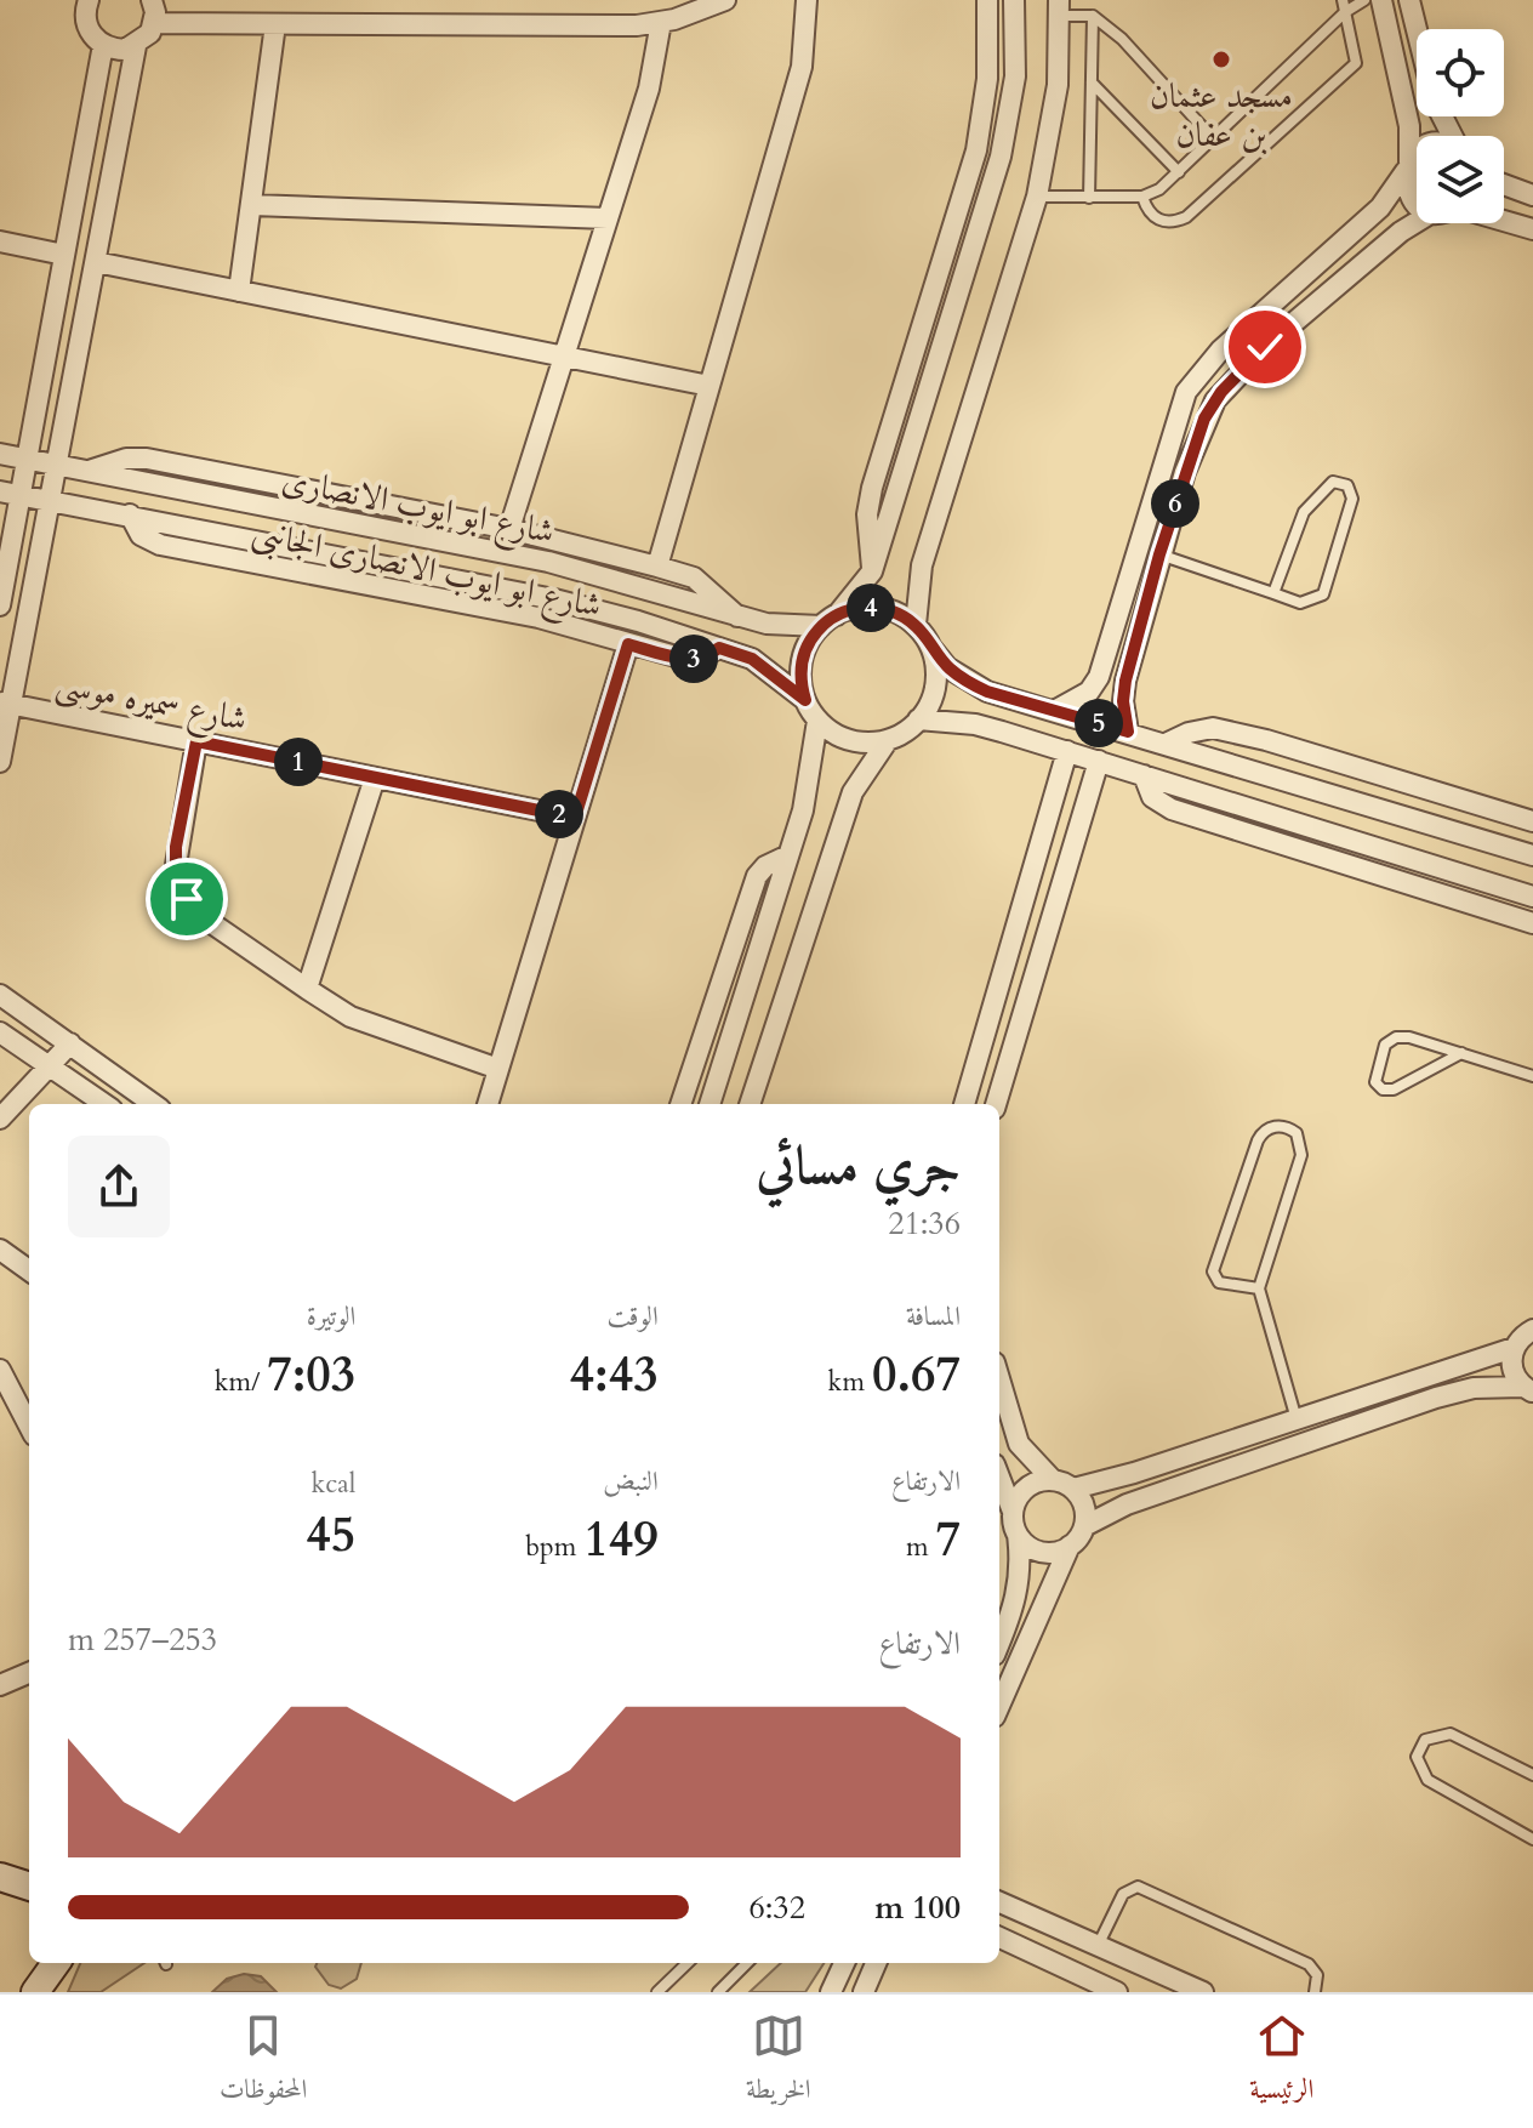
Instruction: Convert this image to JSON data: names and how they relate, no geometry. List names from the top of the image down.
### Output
{
  "streets": {
    "street": ["شارع ابو ايوب الانصارى", "شارع ابو ايوب الانصارى الجانبى", "شارع سميره موسى"]
  },
  "crossings": [
    ["شارع ابو ايوب الانصارى", "شارع ابو ايوب الانصارى الجانبى"]
  ],
  "places": ["مسجد عثمان بن عفان"],
  "page": {
    "pins": [
      "6",
      "4",
      "3",
      "5",
      "1",
      "2"
    ],
    "heading": ["جري مسائي", "21:36"],
    "stats": [
      ["المسافة", "0.67 km"],
      ["الوقت", "4:43"],
      ["الوتيرة", "7:03 /km"],
      ["الارتفاع", "7 m"],
      ["النبض", "149 bpm"],
      ["kcal", "45"]
    ],
    "chart": ["الارتفاع", "253–257 m"],
    "list": [
      {
        "name": "100 m",
        "note": "6:32"
      }
    ],
    "tabs": ["الرئيسية", "الخريطة", "المحفوظات"]
  }
}
